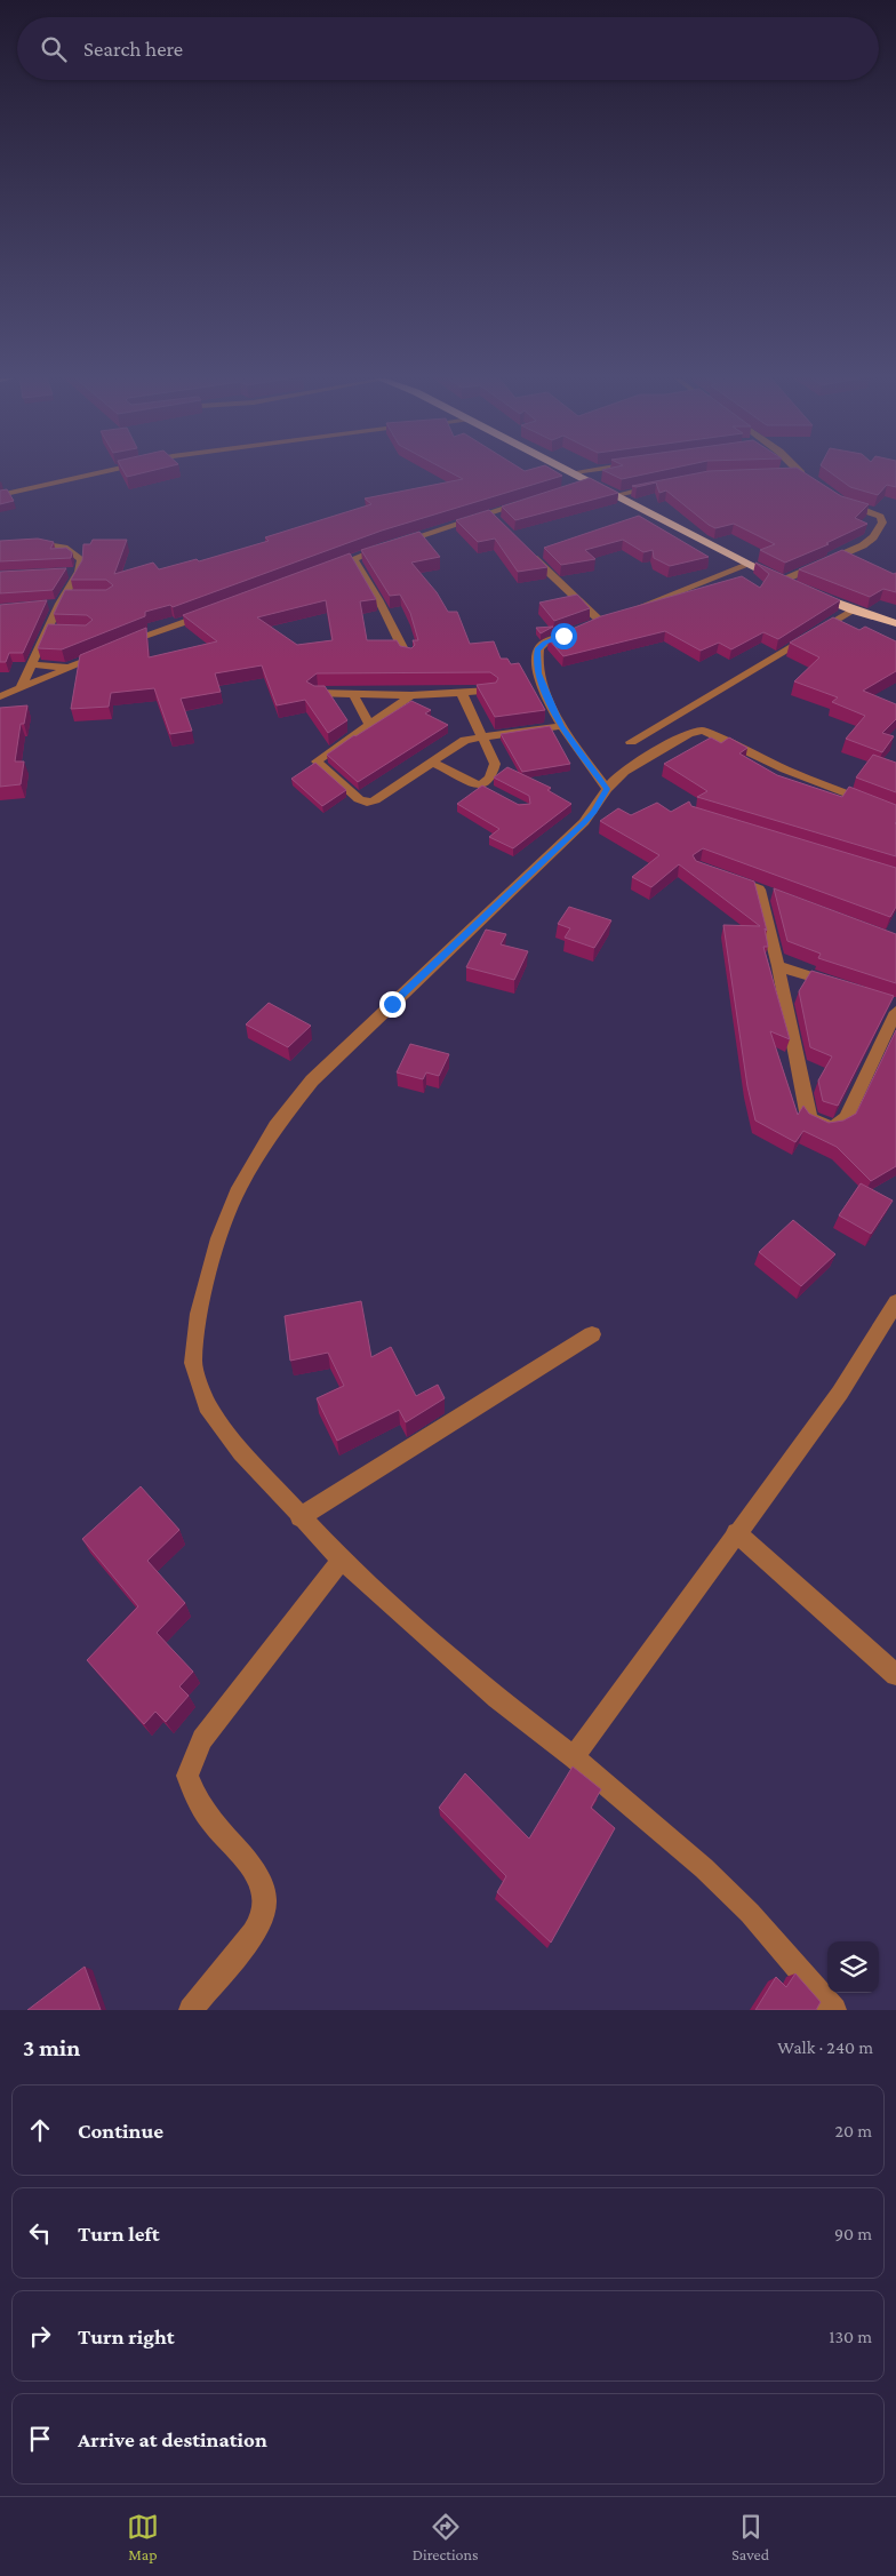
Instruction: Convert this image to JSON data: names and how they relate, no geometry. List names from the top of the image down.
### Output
{
  "page": {
    "search": "Search here",
    "heading": ["3 min", "Walk · 240 m"],
    "list": [
      ["Continue", "20 m"],
      ["Turn left", "90 m"],
      ["Turn right", "130 m"],
      "Arrive at destination"
    ],
    "nav": ["Map", "Directions", "Saved"]
  }
}
